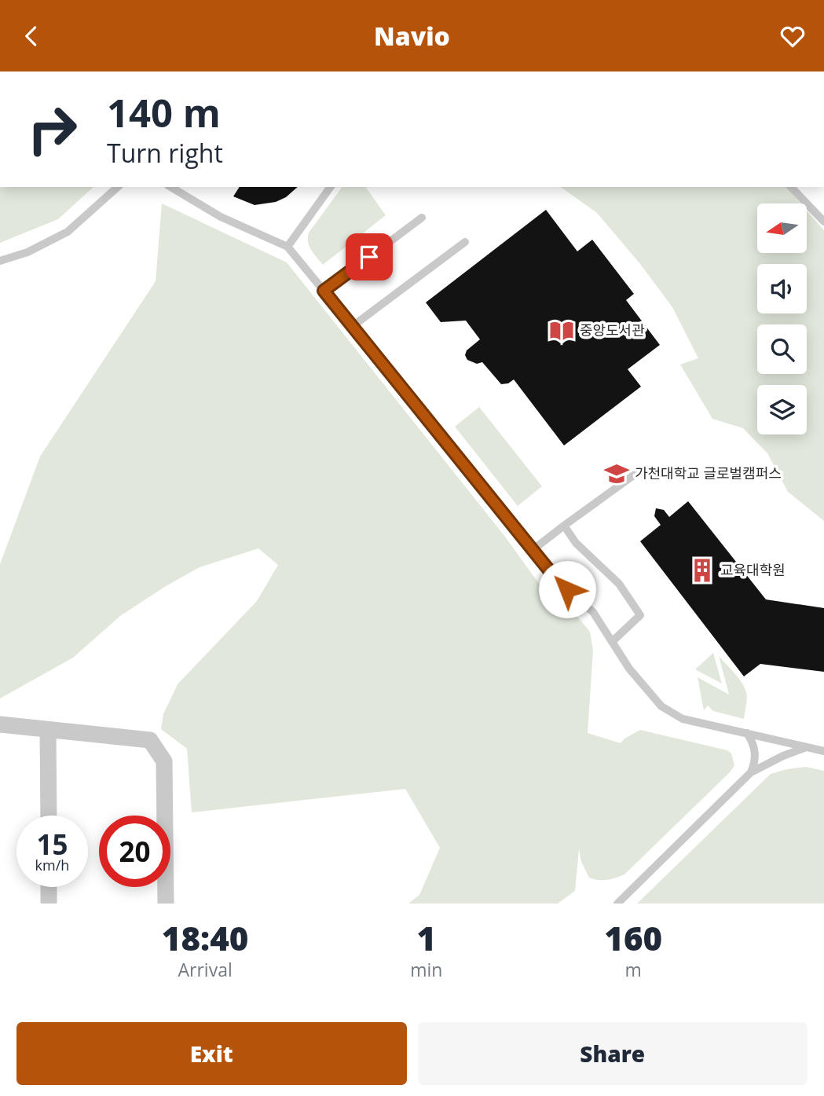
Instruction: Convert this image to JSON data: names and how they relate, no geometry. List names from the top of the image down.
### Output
{
  "places": {
    "library": ["중앙도서관"],
    "school or university": ["가천대학교 글로벌캠퍼스"],
    "building": ["교육대학원"]
  },
  "north": "left",
  "page": {
    "header": "Navio",
    "turn": ["140 m", "Turn right"],
    "speed": "15 km/h",
    "limit": "20",
    "eta": [
      "18:40",
      "Arrival",
      "1",
      "min",
      "160",
      "m"
    ],
    "buttons": ["Exit", "Share"]
  }
}
